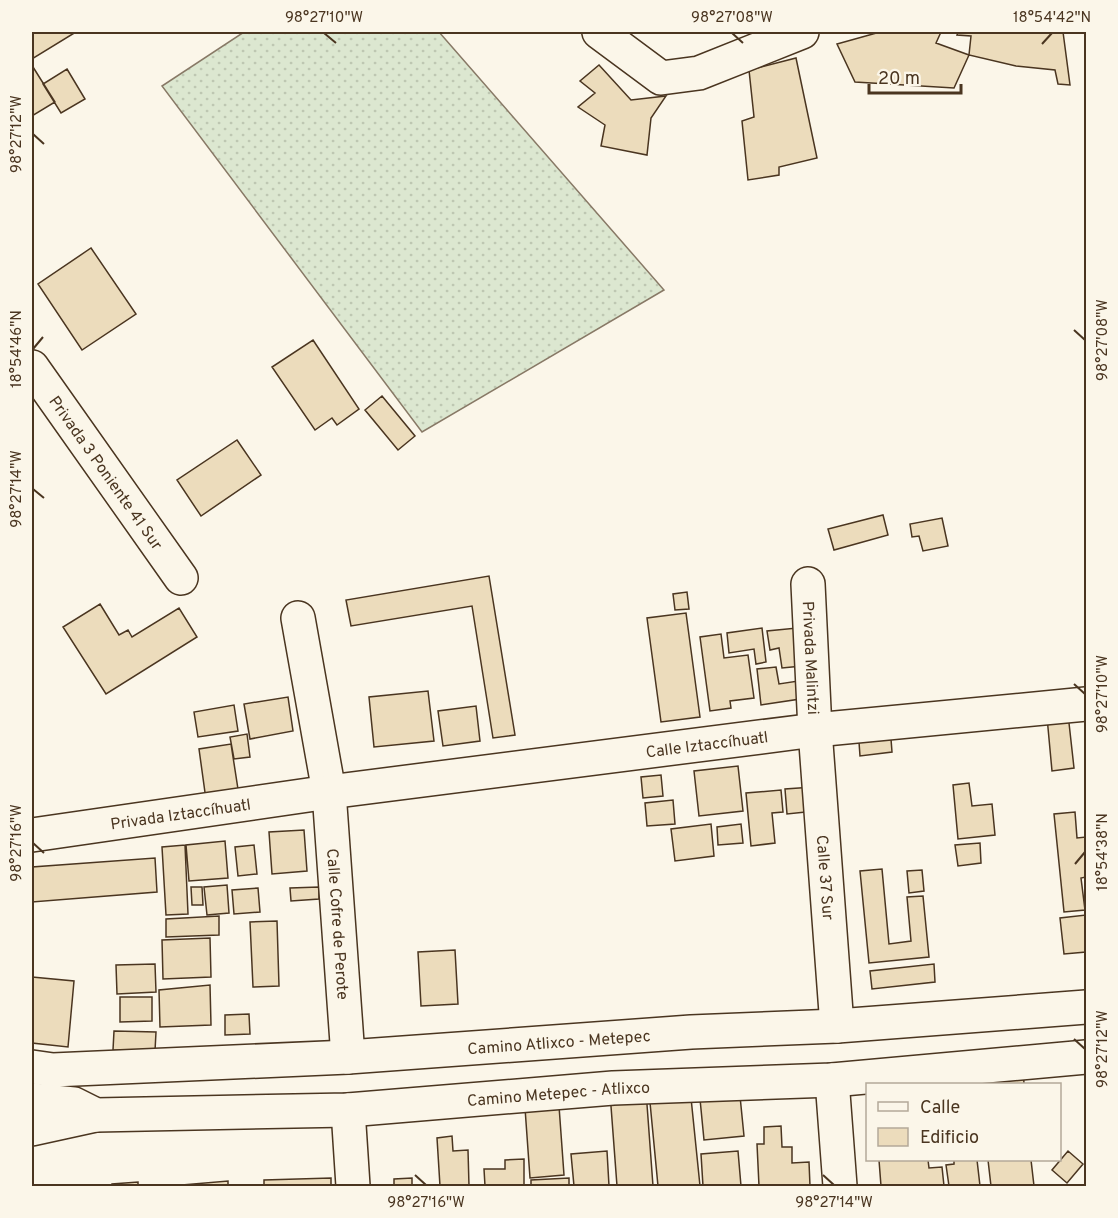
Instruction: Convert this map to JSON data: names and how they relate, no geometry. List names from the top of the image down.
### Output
{
  "streets": {
    "street": [
      "Privada 3 Poniente 41 Sur",
      "Privada Malintzi",
      "Calle Iztaccíhuatl",
      "Privada Iztaccíhuatl",
      "Calle 37 Sur",
      "Calle Cofre de Perote",
      "Camino Atlixco - Metepec",
      "Camino Metepec - Atlixco"
    ]
  },
  "crossings": [
    ["Privada Malintzi", "Calle Iztaccíhuatl"],
    ["Privada Malintzi", "Calle 37 Sur"],
    ["Calle Iztaccíhuatl", "Privada Iztaccíhuatl"],
    ["Calle Iztaccíhuatl", "Calle 37 Sur"],
    ["Calle Iztaccíhuatl", "Calle Cofre de Perote"],
    ["Privada Iztaccíhuatl", "Calle Cofre de Perote"],
    ["Calle 37 Sur", "Camino Atlixco - Metepec"],
    ["Calle Cofre de Perote", "Camino Atlixco - Metepec"]
  ],
  "legend": ["Calle", "Edificio"],
  "scale_bar": "20 m",
  "coordinates": [
    "98°27'10\"W",
    "98°27'08\"W",
    "18°54'42\"N",
    "98°27'12\"W",
    "18°54'46\"N",
    "98°27'14\"W",
    "98°27'16\"W",
    "18°54'38\"N"
  ]
}
